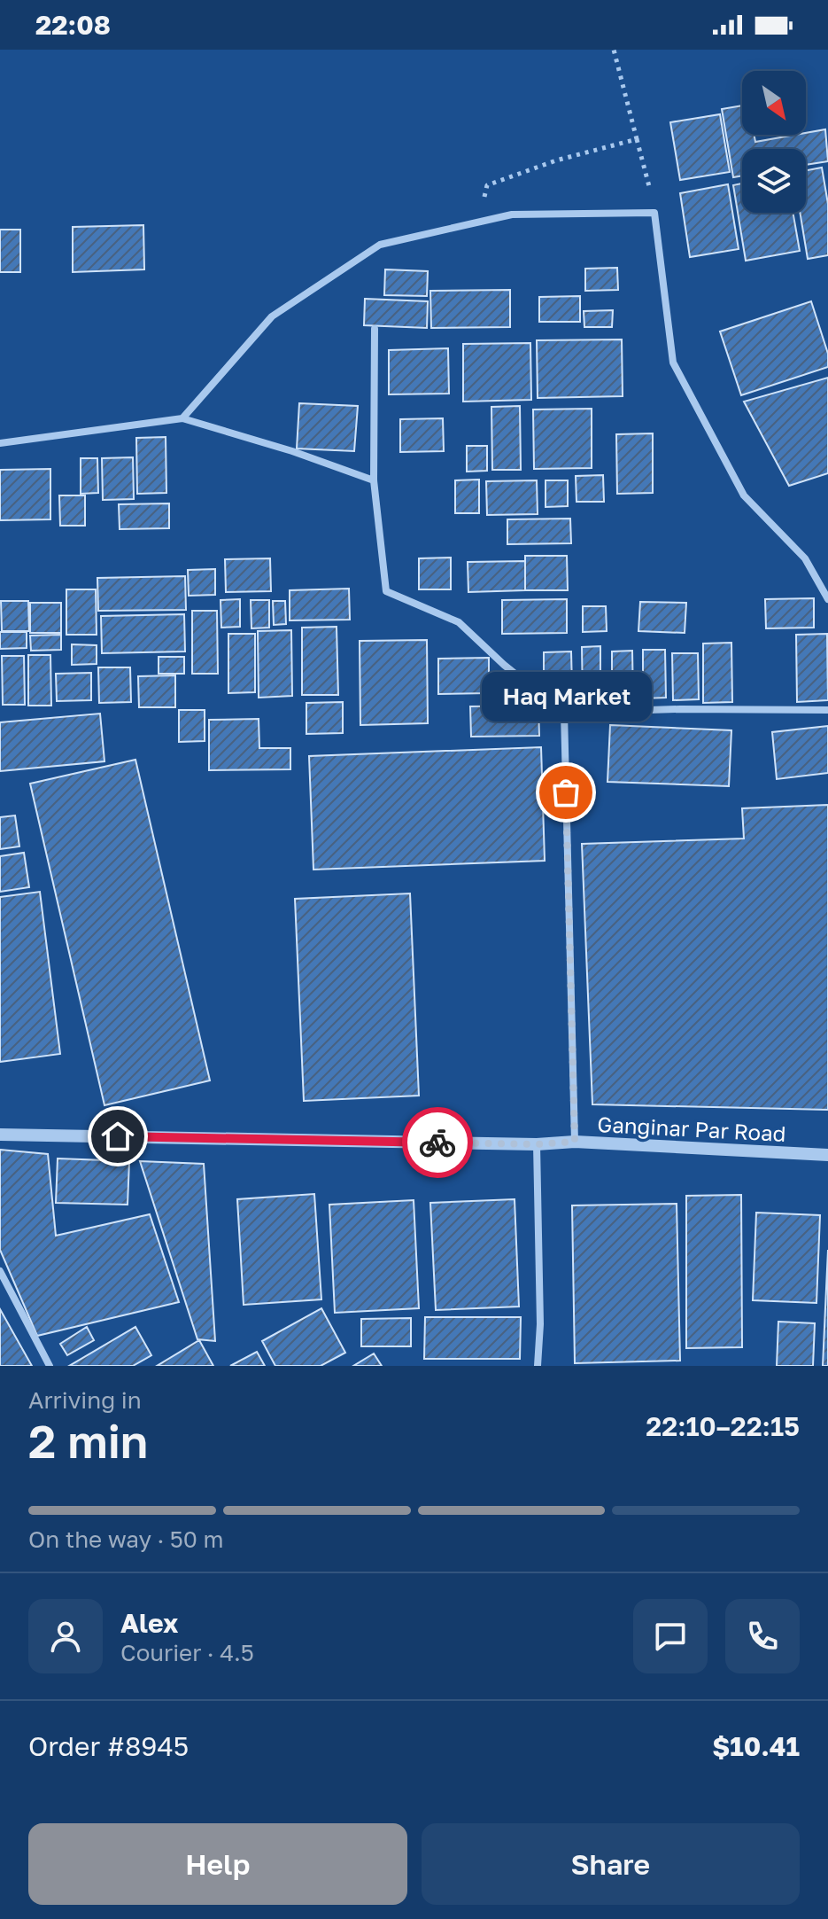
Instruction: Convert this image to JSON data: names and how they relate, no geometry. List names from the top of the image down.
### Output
{
  "streets": {
    "street": ["Ganginar Par Road"]
  },
  "places": ["Haq Market"],
  "north": "bottom right",
  "page": {
    "status": "22:08",
    "bubble": "Haq Market",
    "heading": ["2 min", "Arriving in", "22:10–22:15"],
    "panel": [
      "Alex",
      "Courier · 4.5",
      "Order #8945",
      "$10.41"
    ],
    "bar": "On the way · 50 m",
    "buttons": ["Help", "Share"]
  }
}
